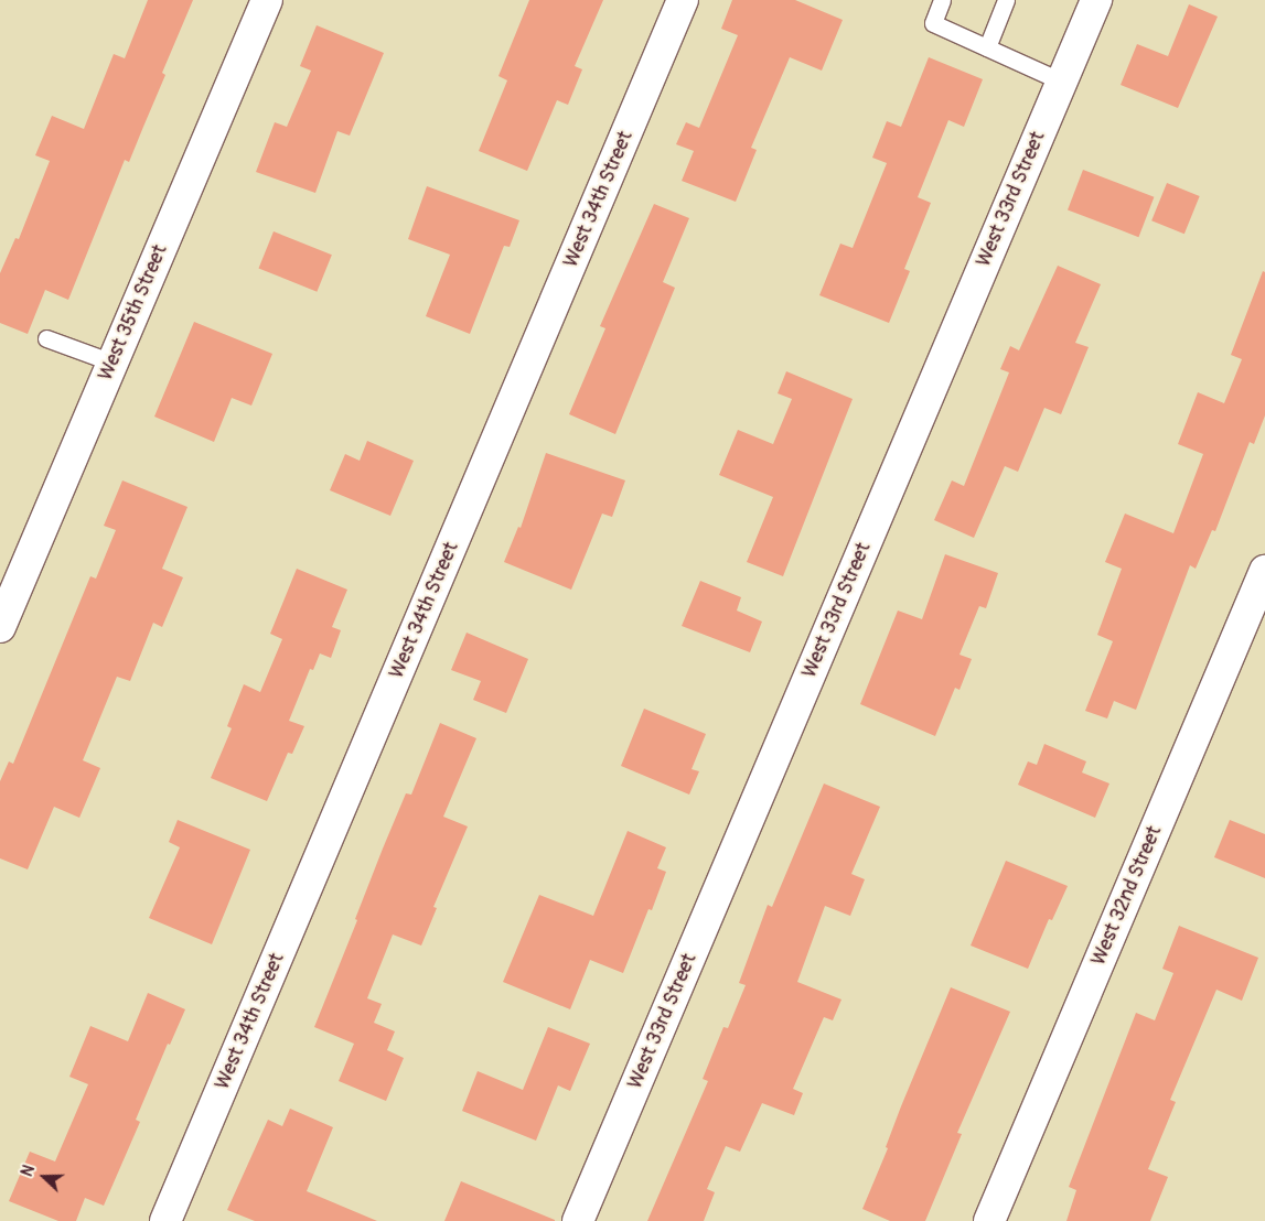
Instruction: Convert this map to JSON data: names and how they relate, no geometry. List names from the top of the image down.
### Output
{
  "streets": {
    "street": [
      "West 34th Street",
      "West 33rd Street",
      "West 35th Street",
      "West 32nd Street"
    ]
  },
  "north": "left"
}
